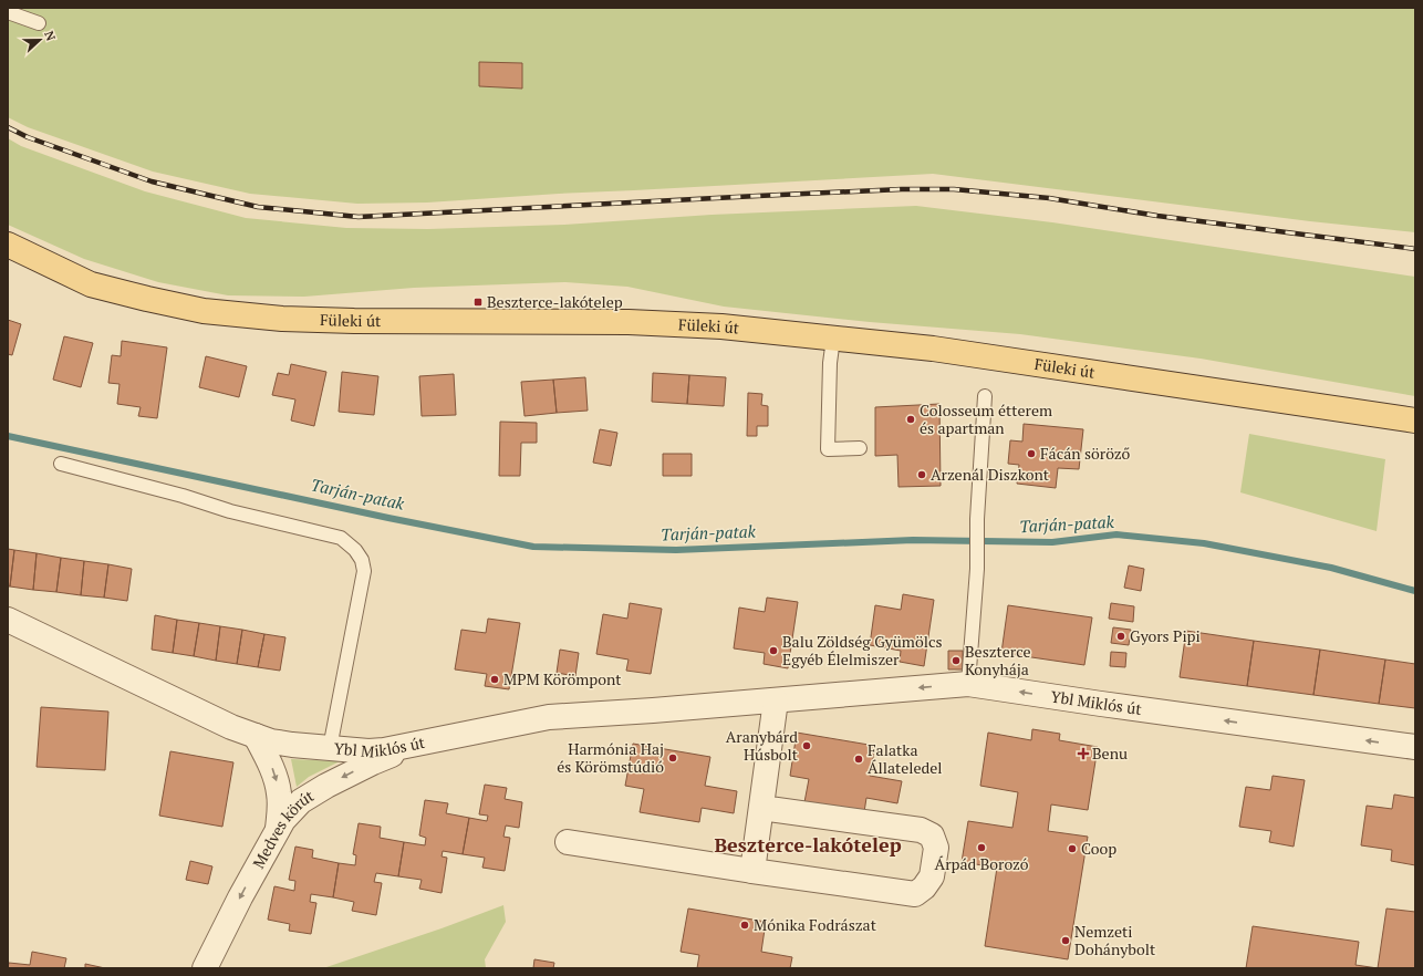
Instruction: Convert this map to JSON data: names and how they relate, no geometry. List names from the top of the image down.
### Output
{
  "streets": {
    "main road": ["Füleki út"],
    "street": ["Ybl Miklós út", "Medves körút"]
  },
  "crossings": [
    ["Ybl Miklós út", "Medves körút"]
  ],
  "one_way": ["Ybl Miklós út", "Medves körút"],
  "districts": ["Beszterce-lakótelep"],
  "water": ["Tarján-patak"],
  "places": {
    "transit": ["Beszterce-lakótelep"],
    "other": [
      "Colosseum étterem és apartman",
      "Fácán söröző",
      "Arzenál Diszkont",
      "Gyors Pipi",
      "Balu Zöldség Gyümölcs Egyéb Élelmiszer",
      "Beszterce Konyhája",
      "MPM Körömpont",
      "Aranybárd Húsbolt",
      "Harmónia Haj és Körömstúdió",
      "Falatka Állateledel",
      "Árpád Borozó",
      "Coop",
      "Mónika Fodrászat",
      "Nemzeti Dohánybolt"
    ],
    "health": ["Benu"]
  },
  "north": "right"
}
